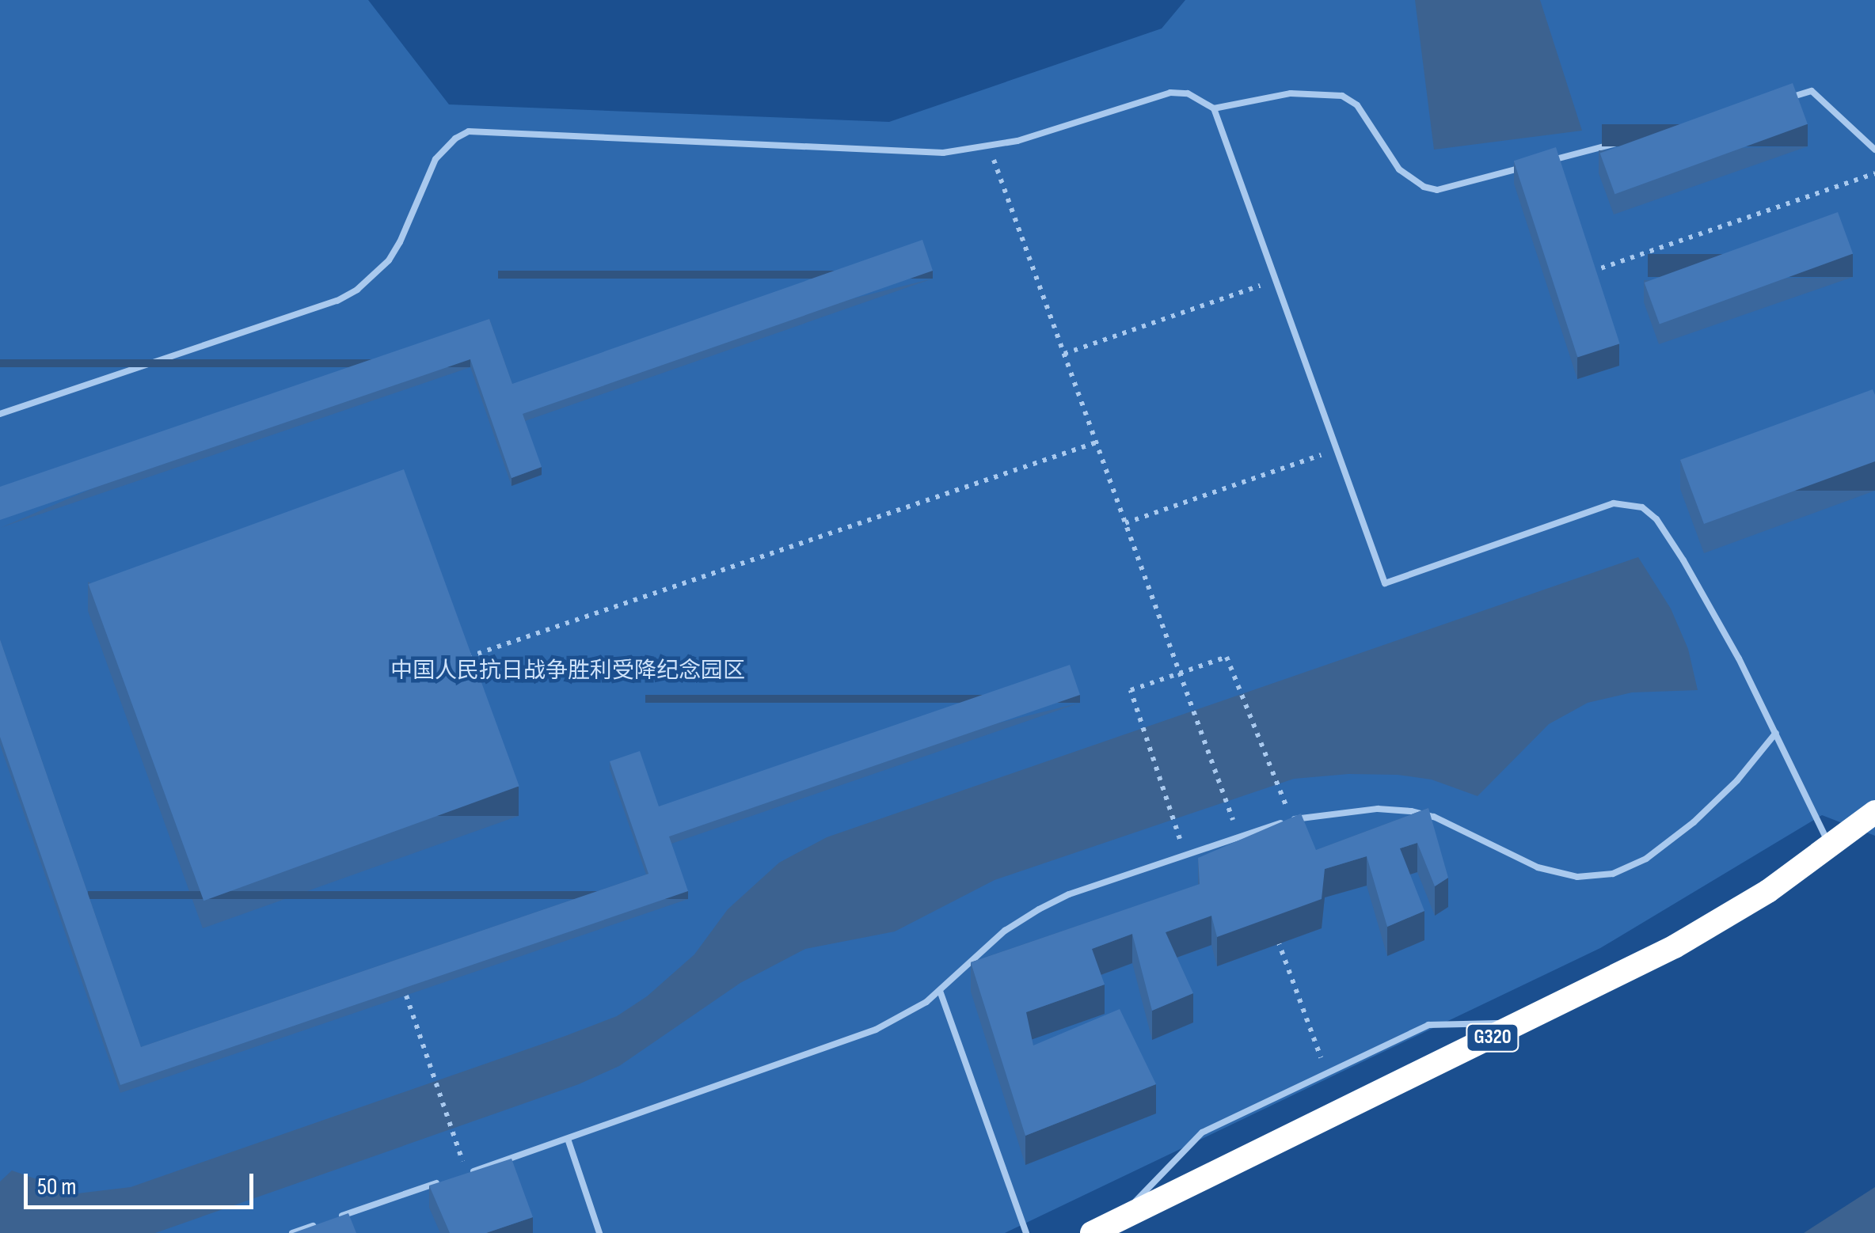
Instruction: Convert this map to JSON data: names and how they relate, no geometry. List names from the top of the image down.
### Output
{
  "streets": {
    "highway": ["G320"]
  },
  "parks": ["中国人民抗日战争胜利受降纪念园区"],
  "scale_bar": "50 m"
}
